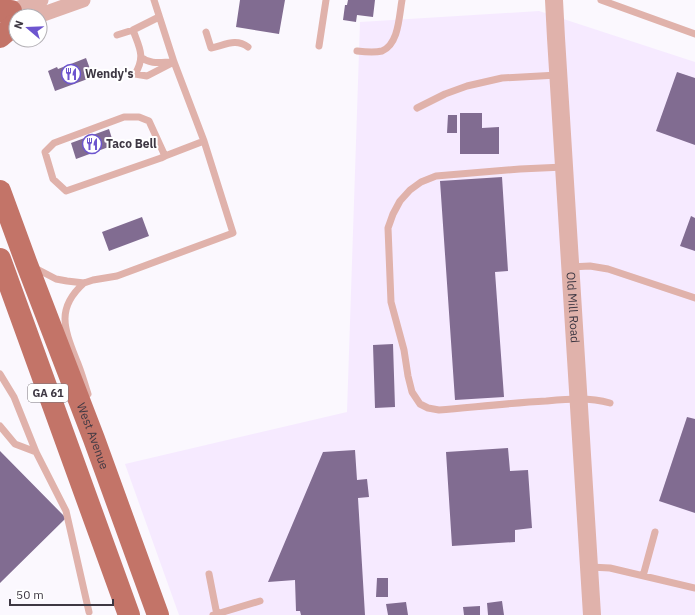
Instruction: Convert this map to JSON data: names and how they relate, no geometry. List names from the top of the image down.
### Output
{
  "streets": {
    "main road": ["GA 61", "West Avenue"],
    "street": ["Old Mill Road"]
  },
  "places": {
    "restaurant": ["Wendy's", "Taco Bell"]
  },
  "scale_bar": "50 m",
  "north": "left"
}
